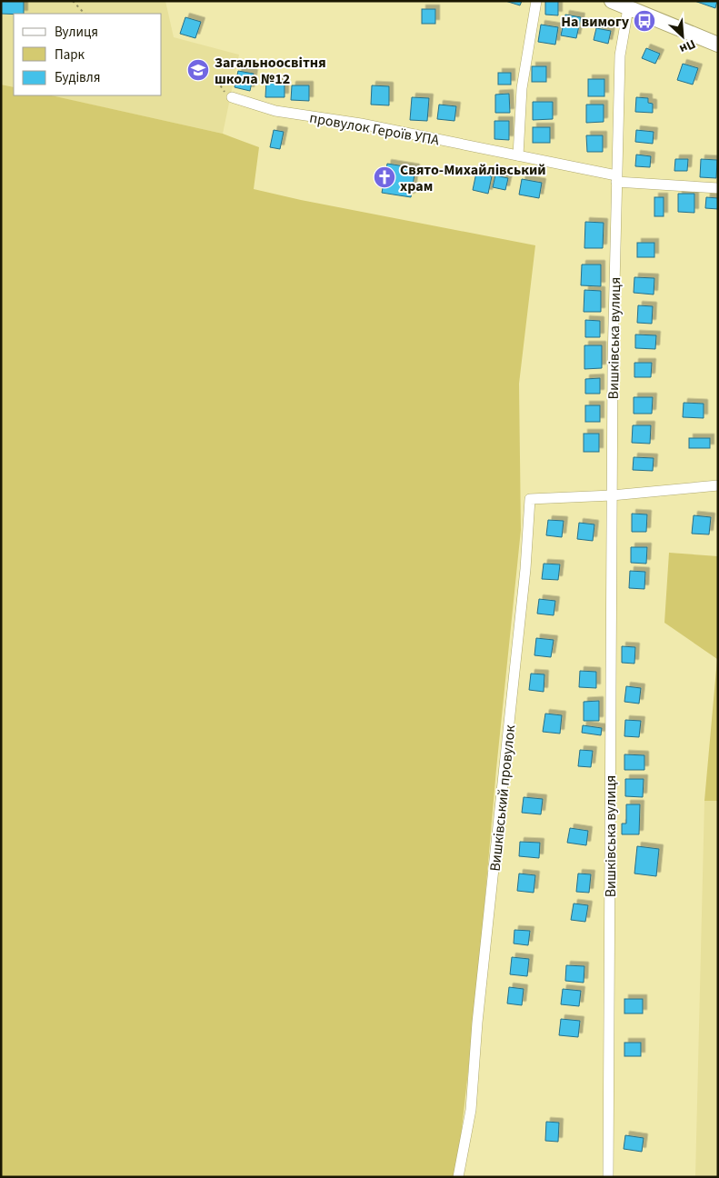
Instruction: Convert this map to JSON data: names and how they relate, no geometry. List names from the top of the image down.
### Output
{
  "streets": {
    "street": ["провулок Героїв УПА", "Вишківська вулиця", "Вишківський провулок"]
  },
  "crossings": [
    ["провулок Героїв УПА", "Вишківська вулиця"],
    ["Вишківська вулиця", "Вишківський провулок"]
  ],
  "places": {
    "bus stop": ["На вимогу"],
    "school or university": ["Загальноосвітня школа №12"],
    "church": ["Свято-Михайлівський храм"]
  },
  "legend": ["Вулиця", "Парк", "Будівля"],
  "north": "bottom right"
}
